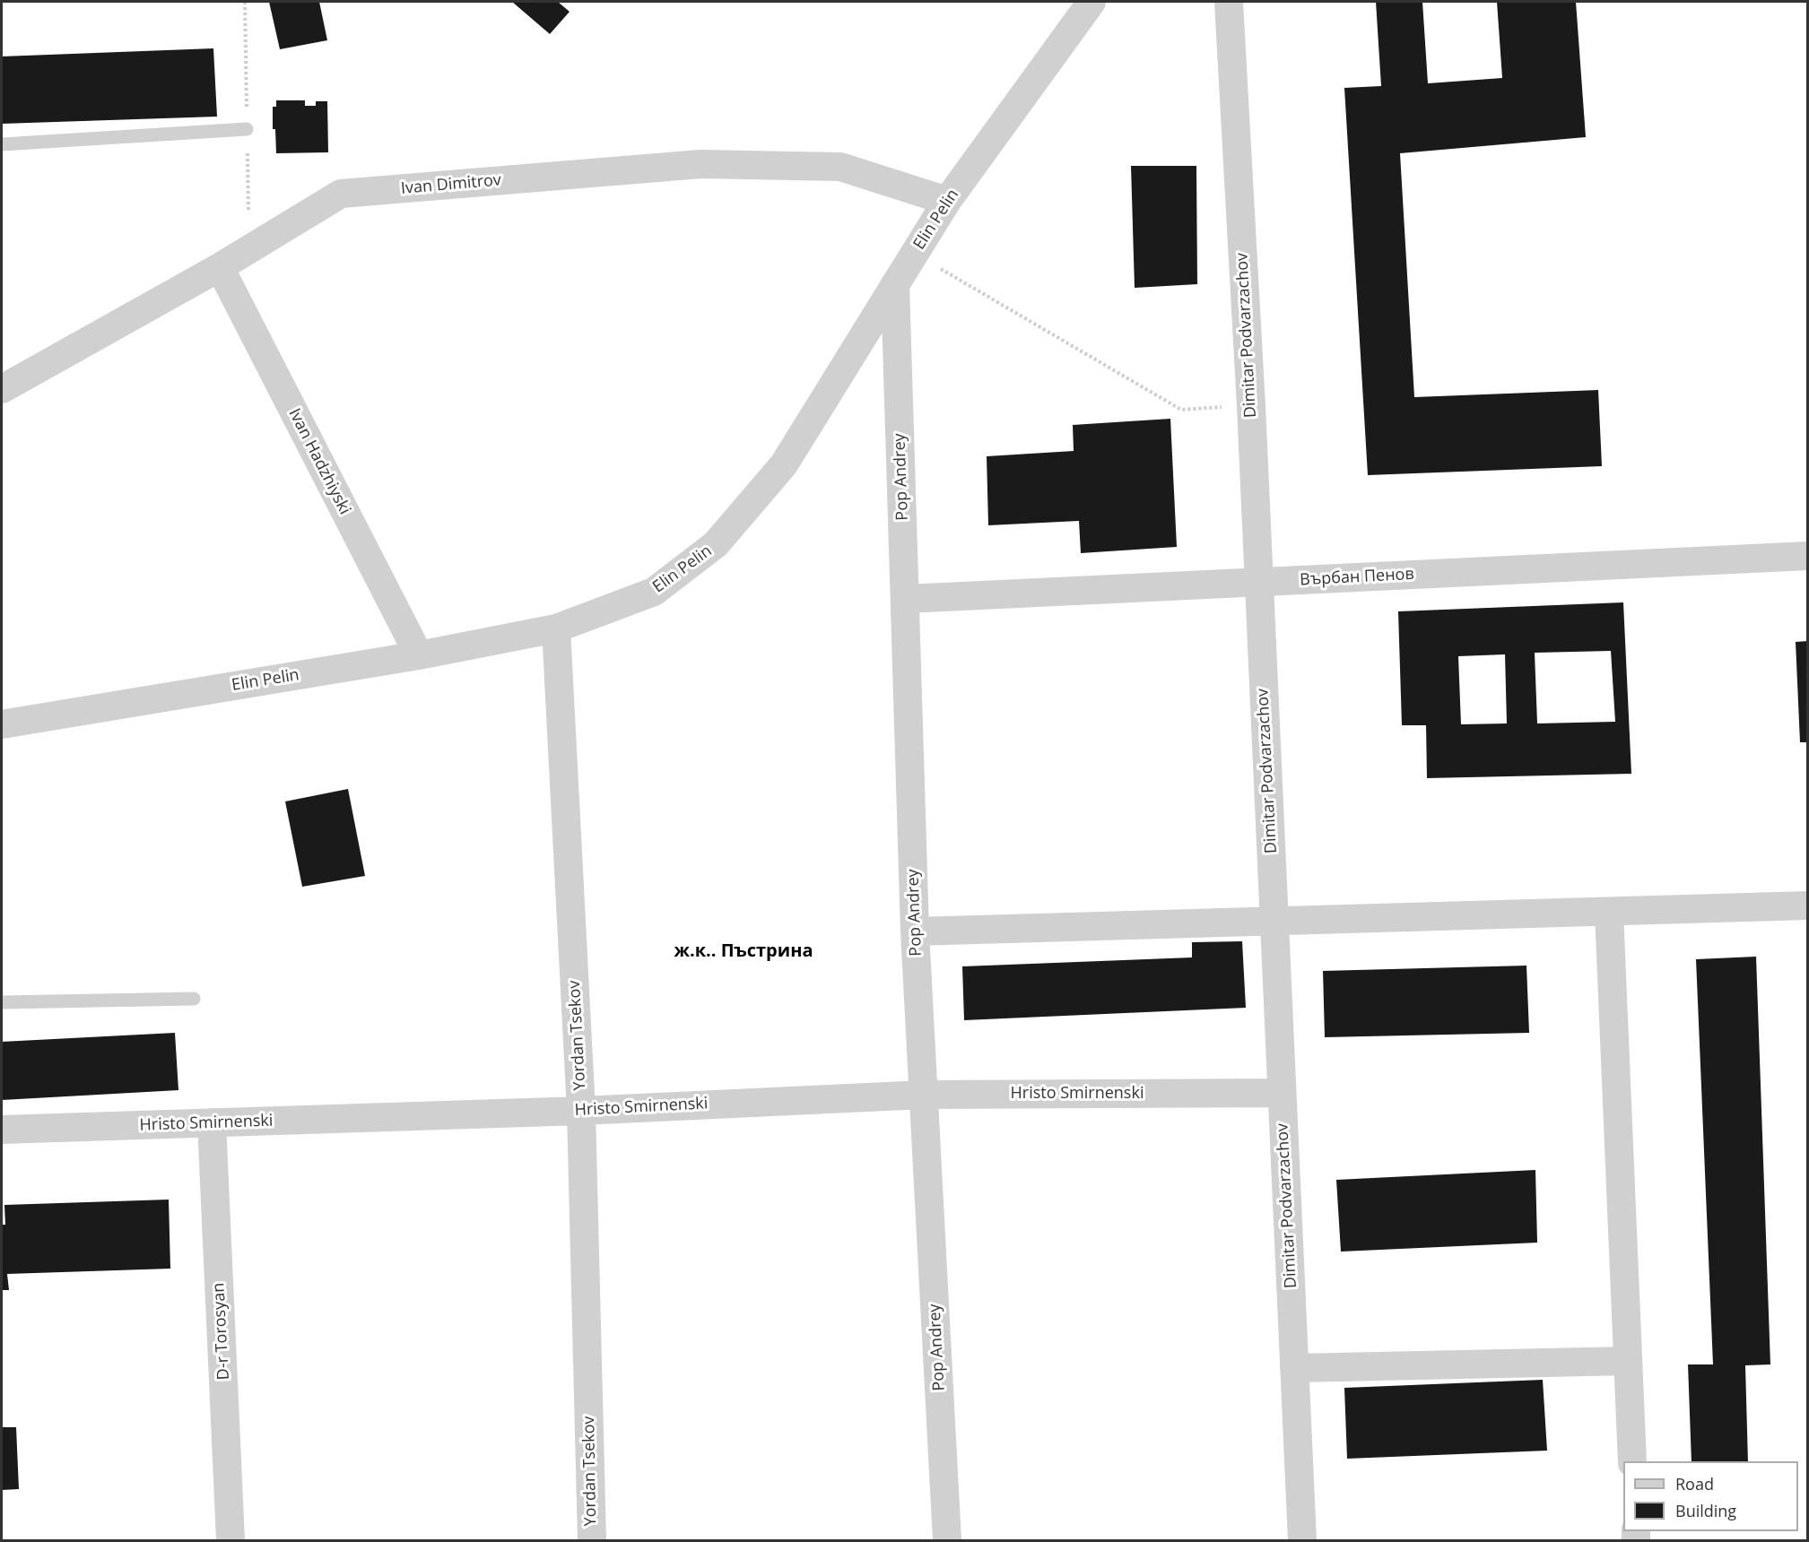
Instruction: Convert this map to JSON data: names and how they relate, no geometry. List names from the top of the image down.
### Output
{
  "streets": {
    "street": [
      "Ivan Dimitrov",
      "Elin Pelin",
      "Dimitar Podvarzachov",
      "Ivan Hadzhiyski",
      "Pop Andrey",
      "Върбан Пенов",
      "Yordan Tsekov",
      "Hristo Smirnenski",
      "D-r Torosyan"
    ]
  },
  "crossings": [
    ["Ivan Dimitrov", "Elin Pelin"],
    ["Ivan Dimitrov", "Ivan Hadzhiyski"],
    ["Elin Pelin", "Ivan Hadzhiyski"],
    ["Elin Pelin", "Pop Andrey"],
    ["Elin Pelin", "Yordan Tsekov"],
    ["Dimitar Podvarzachov", "Върбан Пенов"],
    ["Dimitar Podvarzachov", "Hristo Smirnenski"],
    ["Pop Andrey", "Върбан Пенов"],
    ["Pop Andrey", "Hristo Smirnenski"],
    ["Yordan Tsekov", "Hristo Smirnenski"],
    ["Hristo Smirnenski", "D-r Torosyan"]
  ],
  "districts": ["ж.к.. Пъстрина"],
  "legend": ["Road", "Building"]
}
